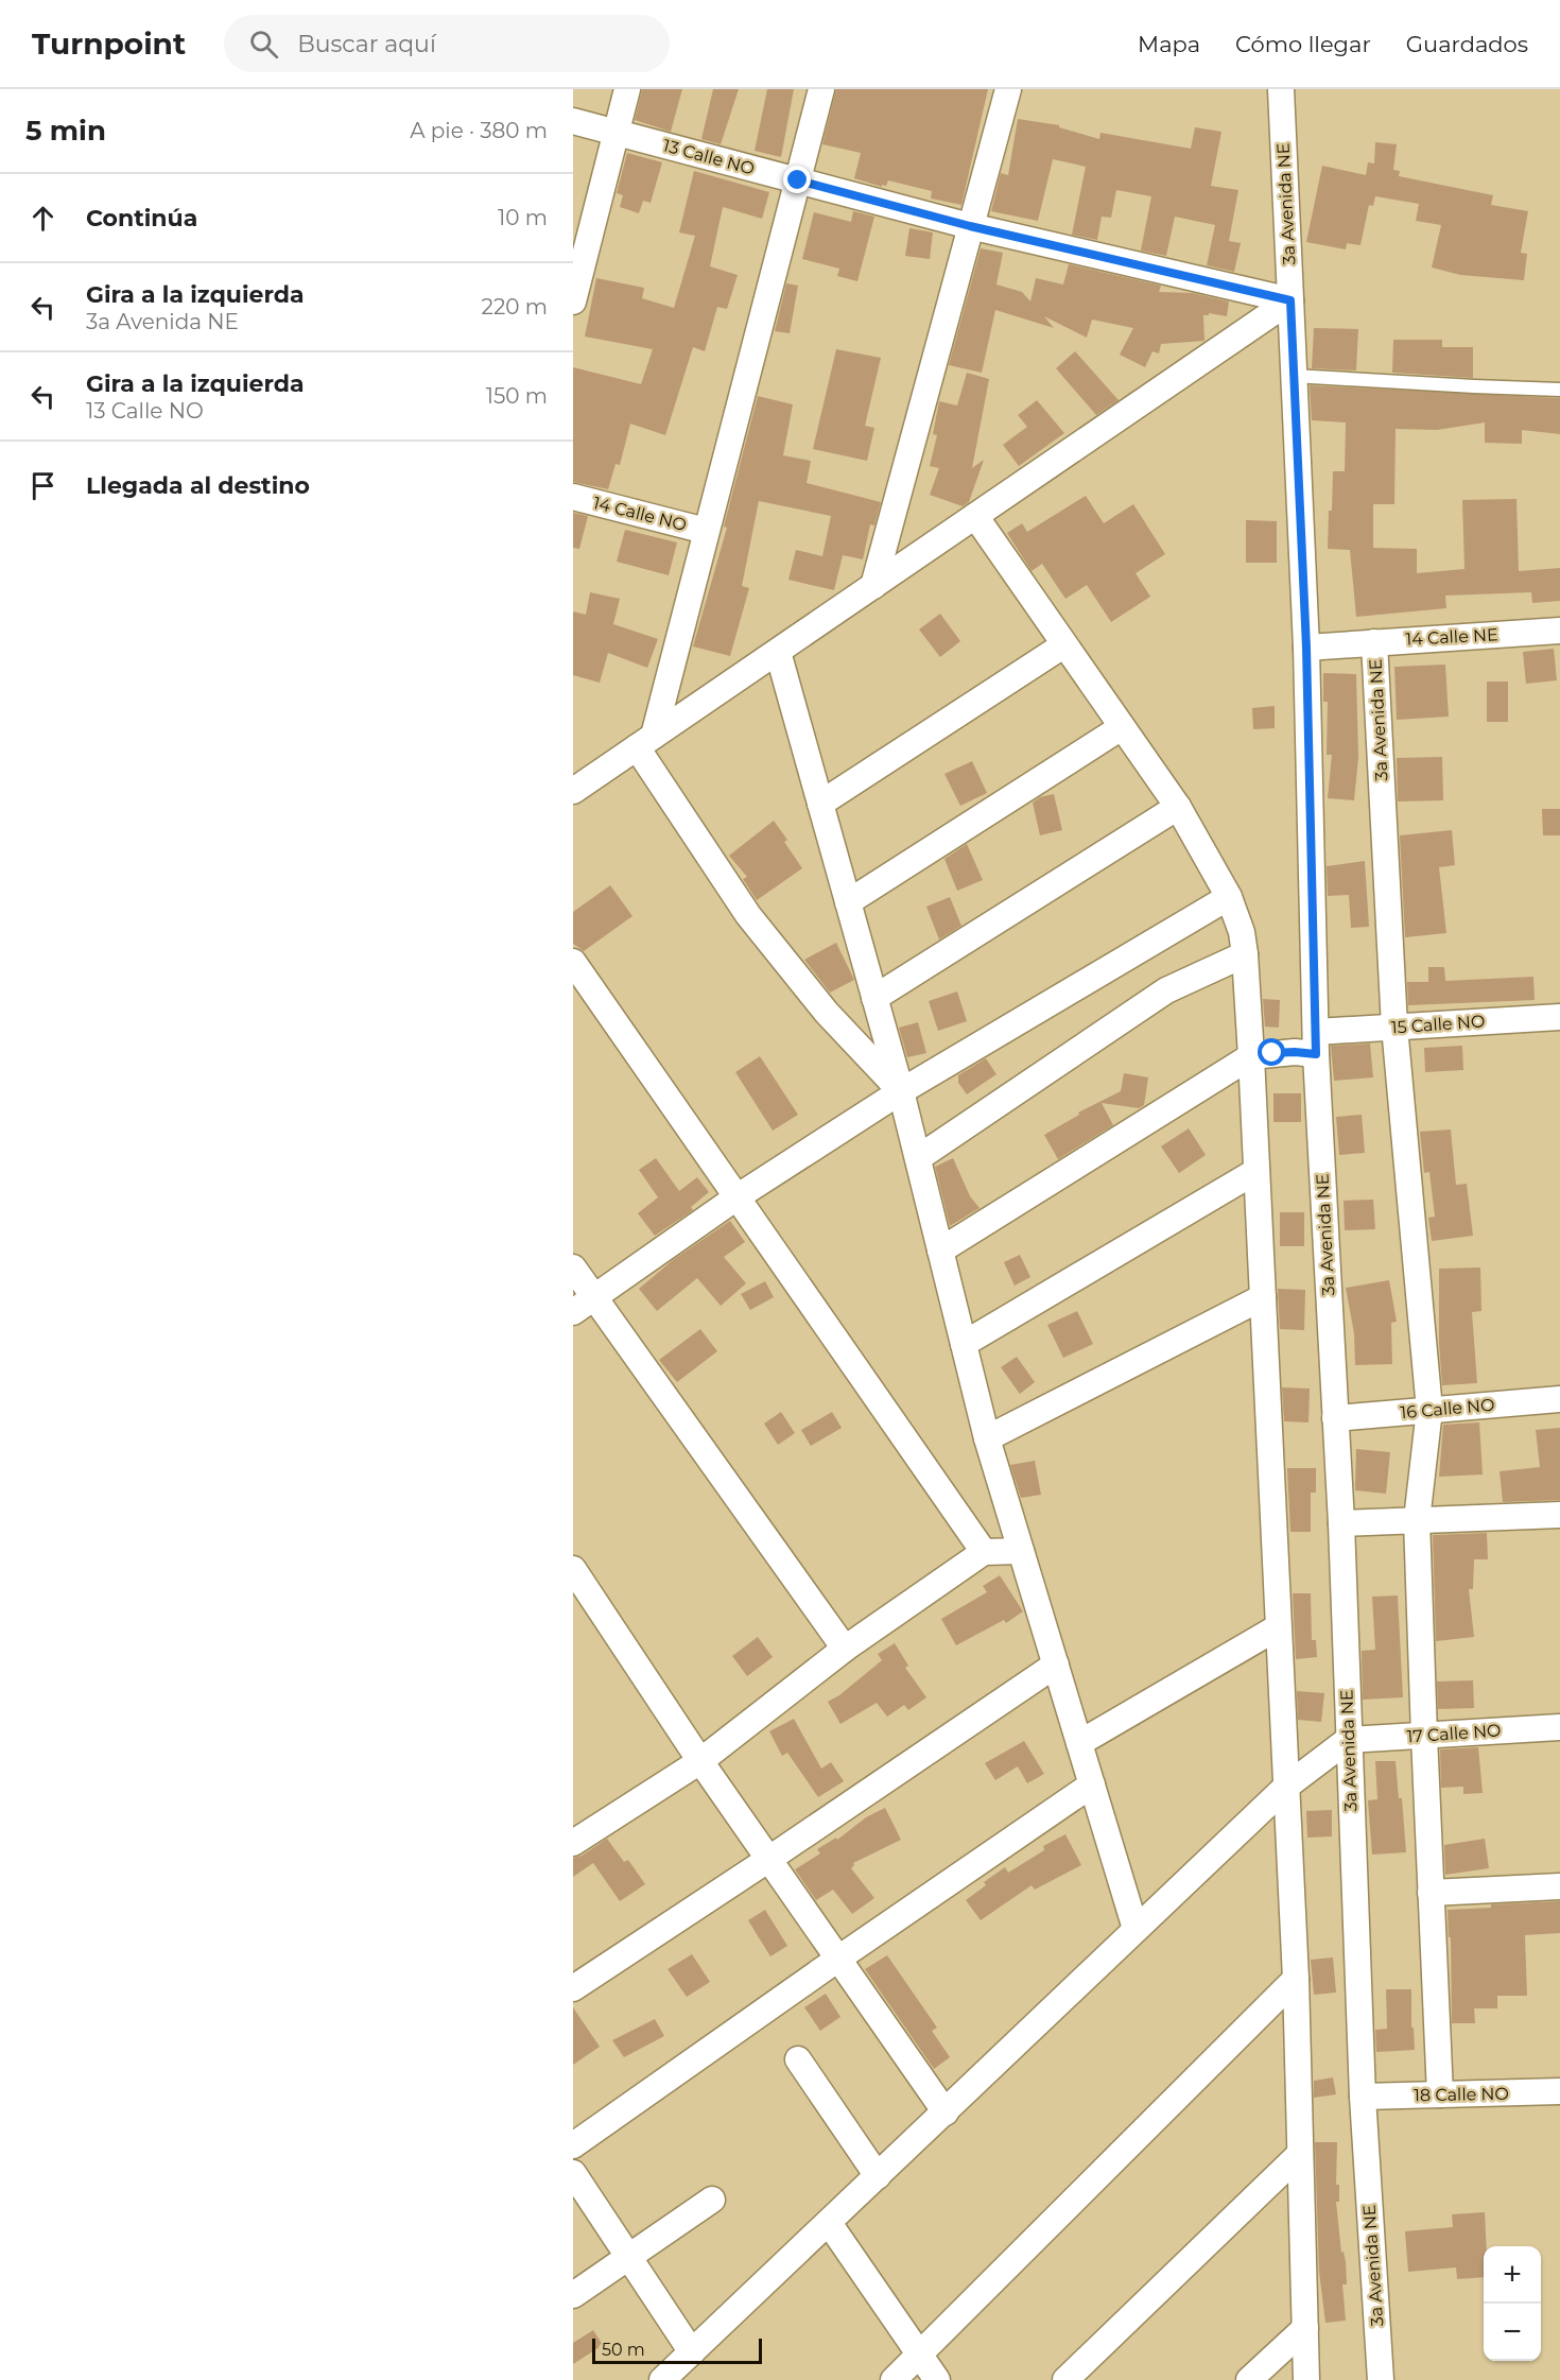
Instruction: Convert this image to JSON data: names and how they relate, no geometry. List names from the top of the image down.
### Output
{
  "streets": {
    "street": [
      "13 Calle NO",
      "3a Avenida NE",
      "14 Calle NO",
      "14 Calle NE",
      "15 Calle NO",
      "16 Calle NO",
      "17 Calle NO",
      "18 Calle NO"
    ]
  },
  "crossings": [
    ["13 Calle NO", "3a Avenida NE"],
    ["3a Avenida NE", "14 Calle NE"],
    ["3a Avenida NE", "15 Calle NO"],
    ["3a Avenida NE", "16 Calle NO"],
    ["3a Avenida NE", "17 Calle NO"],
    ["3a Avenida NE", "18 Calle NO"]
  ],
  "scale_bar": "50 m",
  "page": {
    "header": "Turnpoint",
    "search": "Buscar aquí",
    "nav": ["Mapa", "Cómo llegar", "Guardados"],
    "heading": ["5 min", "A pie · 380 m"],
    "list": [
      ["Continúa", "10 m"],
      ["Gira a la izquierda", "3a Avenida NE", "220 m"],
      ["Gira a la izquierda", "13 Calle NO", "150 m"],
      "Llegada al destino"
    ],
    "map_buttons": ["+", "−"],
    "scale": "50 m"
  }
}
